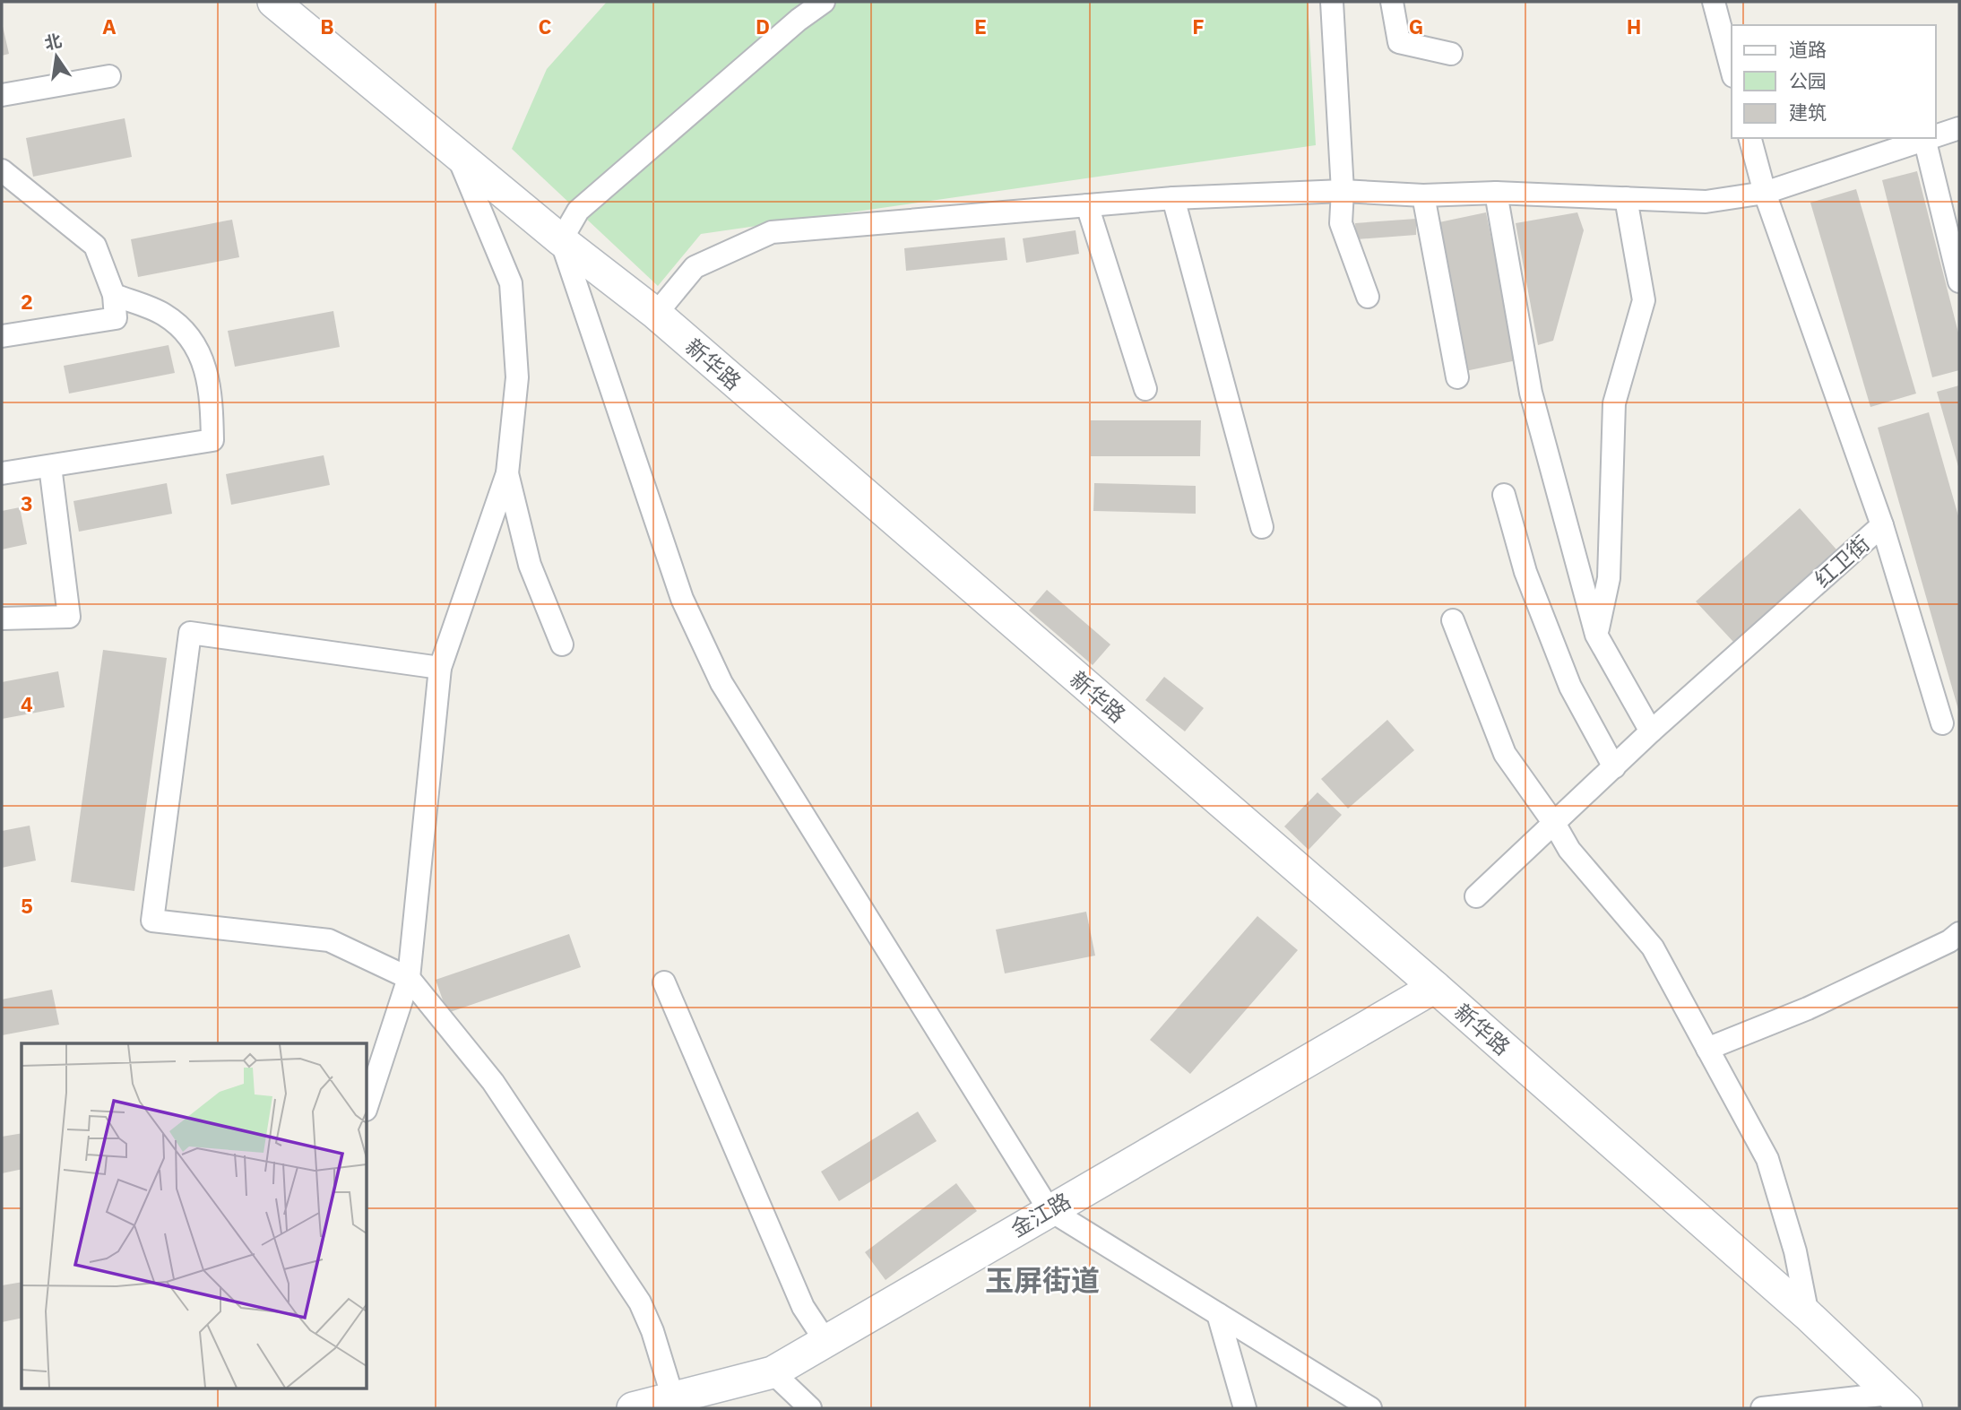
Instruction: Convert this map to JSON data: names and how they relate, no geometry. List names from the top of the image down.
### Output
{
  "streets": {
    "street": ["新华路", "红卫街", "金江路"]
  },
  "crossings": [
    ["新华路", "金江路"]
  ],
  "districts": ["玉屏街道"],
  "legend": ["道路", "公园", "建筑"],
  "north": "top",
  "grid": {
    "columns": [
      "A",
      "B",
      "C",
      "D",
      "E",
      "F",
      "G",
      "H"
    ],
    "rows": [
      "2",
      "3",
      "4",
      "5"
    ]
  }
}
